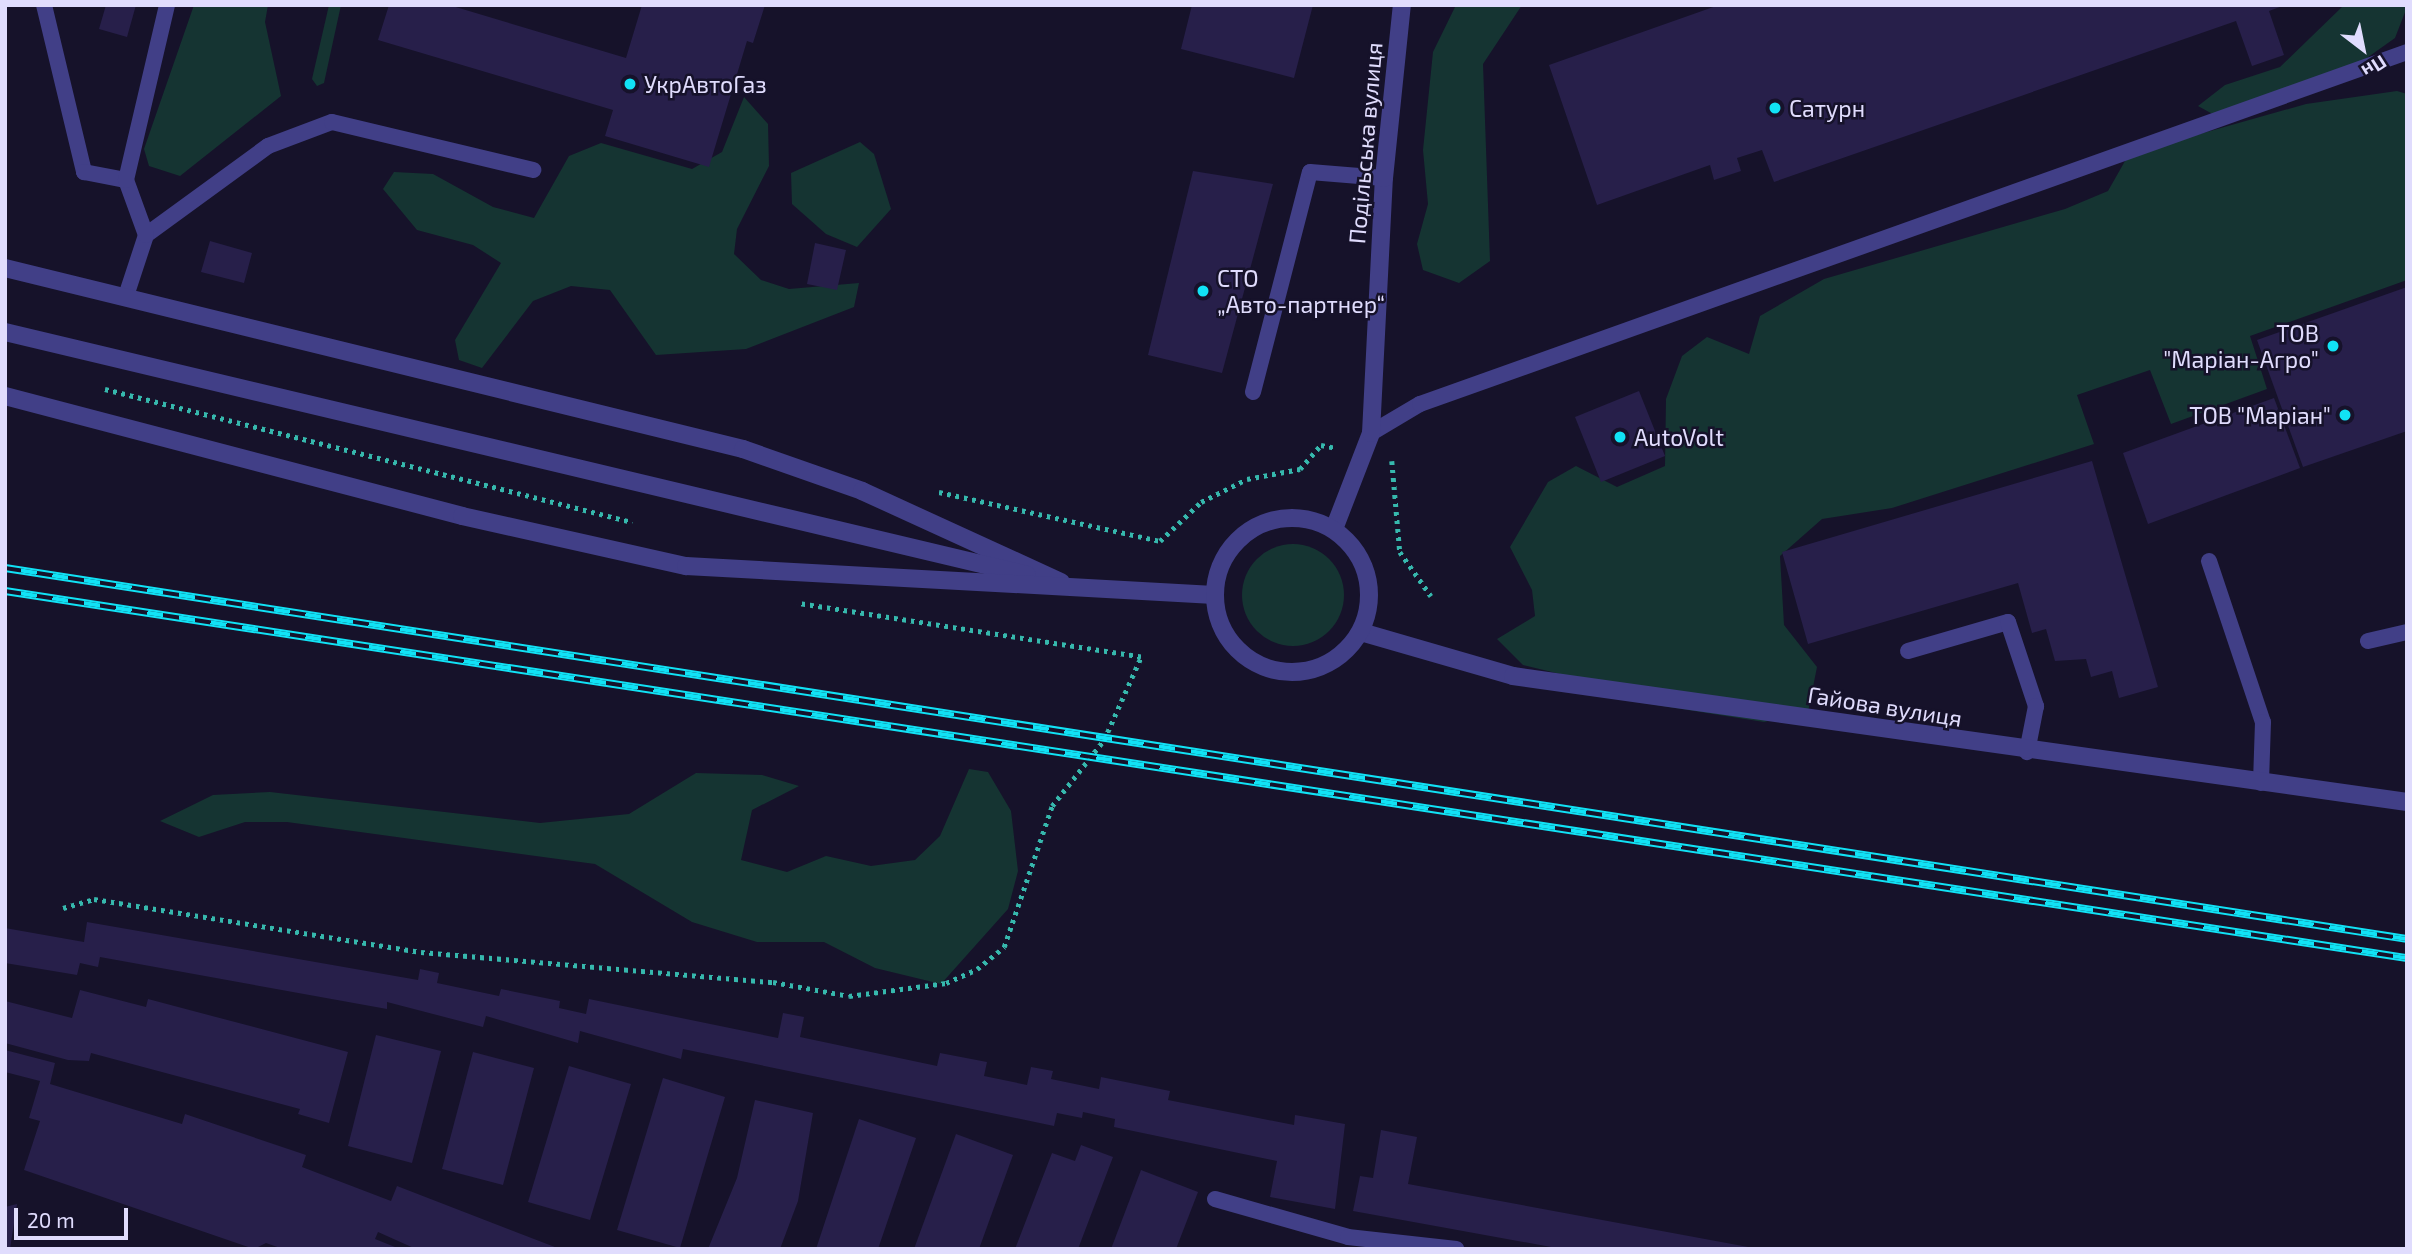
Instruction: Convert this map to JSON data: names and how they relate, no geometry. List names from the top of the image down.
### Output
{
  "streets": {
    "street": ["Подільська вулиця", "Гайова вулиця"]
  },
  "crossings": [
    ["Подільська вулиця", "Гайова вулиця"]
  ],
  "places": [
    "УкрАвтоГаз",
    "Сатурн",
    "СТО „Авто-партнер“",
    "ТОВ \"Маріан-Агро\"",
    "ТОВ \"Маріан\"",
    "AutoVolt"
  ],
  "scale_bar": "20 m",
  "north": "bottom right"
}
